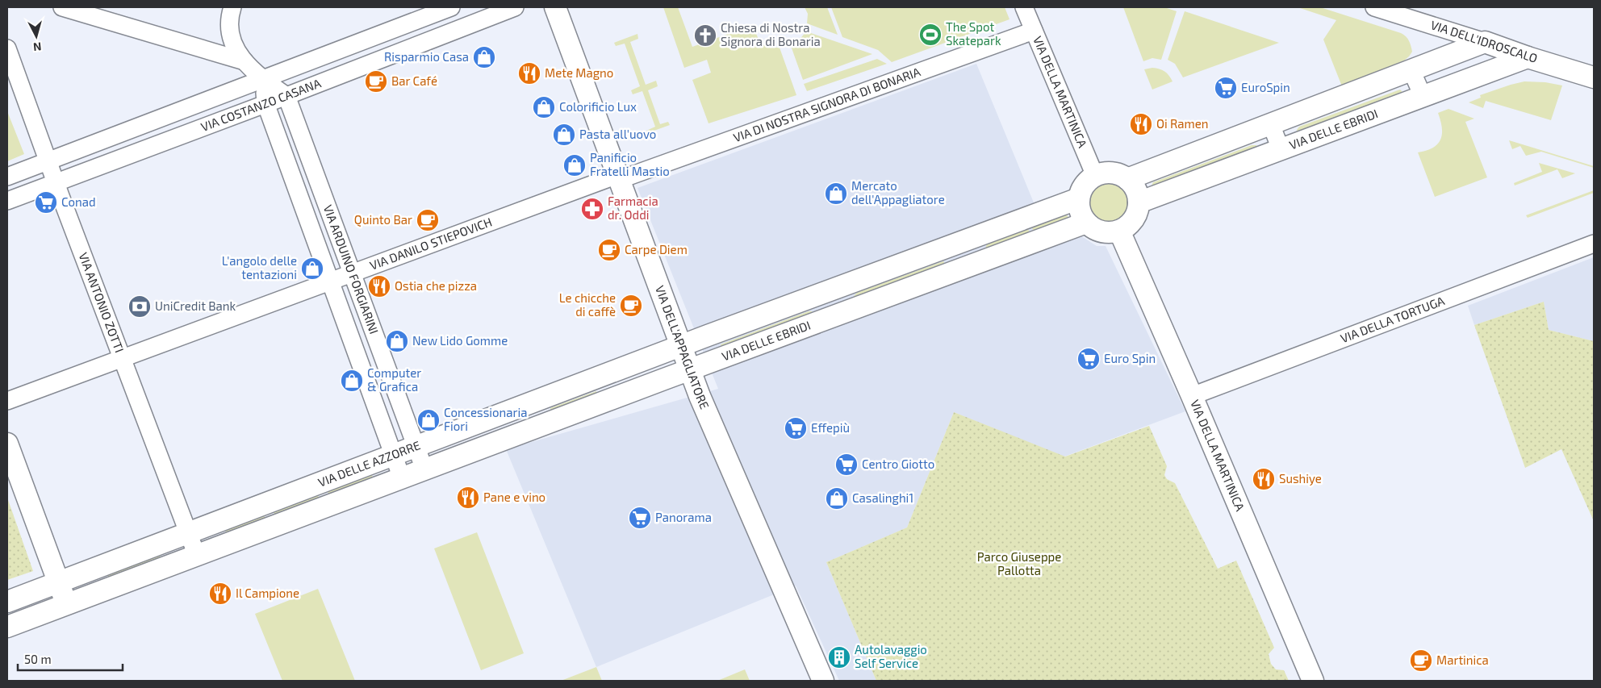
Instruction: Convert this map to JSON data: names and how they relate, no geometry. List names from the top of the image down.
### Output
{
  "streets": {
    "street": [
      "VIA DELL'IDROSCALO",
      "VIA DELLA MARTINICA",
      "VIA COSTANZO CASANA",
      "VIA DI NOSTRA SIGNORA DI BONARIA",
      "VIA DELLE EBRIDI",
      "VIA DANILO STIEPOVICH",
      "VIA ARDUINO FORGIARINI",
      "VIA ANTONIO ZOTTI",
      "VIA DELLA TORTUGA",
      "VIA DELL'APPAGLIATORE",
      "VIA DELLE AZZORRE"
    ]
  },
  "crossings": [
    ["VIA DELL'IDROSCALO", "VIA DELLE EBRIDI"],
    ["VIA DELLA MARTINICA", "VIA DI NOSTRA SIGNORA DI BONARIA"],
    ["VIA DELLA MARTINICA", "VIA DELLE EBRIDI"],
    ["VIA DELLA MARTINICA", "VIA DELLA TORTUGA"],
    ["VIA COSTANZO CASANA", "VIA ARDUINO FORGIARINI"],
    ["VIA COSTANZO CASANA", "VIA ANTONIO ZOTTI"],
    ["VIA DI NOSTRA SIGNORA DI BONARIA", "VIA DANILO STIEPOVICH"],
    ["VIA DI NOSTRA SIGNORA DI BONARIA", "VIA DELL'APPAGLIATORE"],
    ["VIA DELLE EBRIDI", "VIA DELL'APPAGLIATORE"],
    ["VIA DELLE EBRIDI", "VIA DELLE AZZORRE"],
    ["VIA DANILO STIEPOVICH", "VIA ARDUINO FORGIARINI"],
    ["VIA DANILO STIEPOVICH", "VIA ANTONIO ZOTTI"],
    ["VIA DANILO STIEPOVICH", "VIA DELL'APPAGLIATORE"],
    ["VIA ARDUINO FORGIARINI", "VIA DELLE AZZORRE"],
    ["VIA ANTONIO ZOTTI", "VIA DELLE AZZORRE"],
    ["VIA DELL'APPAGLIATORE", "VIA DELLE AZZORRE"]
  ],
  "parks": ["Parco Giuseppe Pallotta"],
  "places": {
    "sports": ["The Spot Skatepark"],
    "church": ["Chiesa di Nostra Signora di Bonaria"],
    "shop": [
      "Risparmio Casa",
      "Colorificio Lux",
      "Pasta all'uovo",
      "Panificio Fratelli Mastio",
      "Mercato dell'Appagliatore",
      "L'angolo delle tentazioni",
      "New Lido Gomme",
      "Computer & Grafica",
      "Concessionaria Fiori",
      "Casalinghi1"
    ],
    "restaurant": [
      "Mete Magno",
      "Oi Ramen",
      "Ostia che pizza",
      "Sushiye",
      "Pane e vino",
      "Il Campione"
    ],
    "cafe": [
      "Bar Café",
      "Quinto Bar",
      "Carpe Diem",
      "Le chicche di caffè",
      "Martinica"
    ],
    "supermarket": [
      "EuroSpin",
      "Conad",
      "Euro Spin",
      "Effepiù",
      "Centro Giotto",
      "Panorama"
    ],
    "pharmacy": ["Farmacia dr. Oddi"],
    "bank": ["UniCredit Bank"],
    "building": ["Autolavaggio Self Service"]
  },
  "scale_bar": "50 m",
  "north": "bottom"
}
